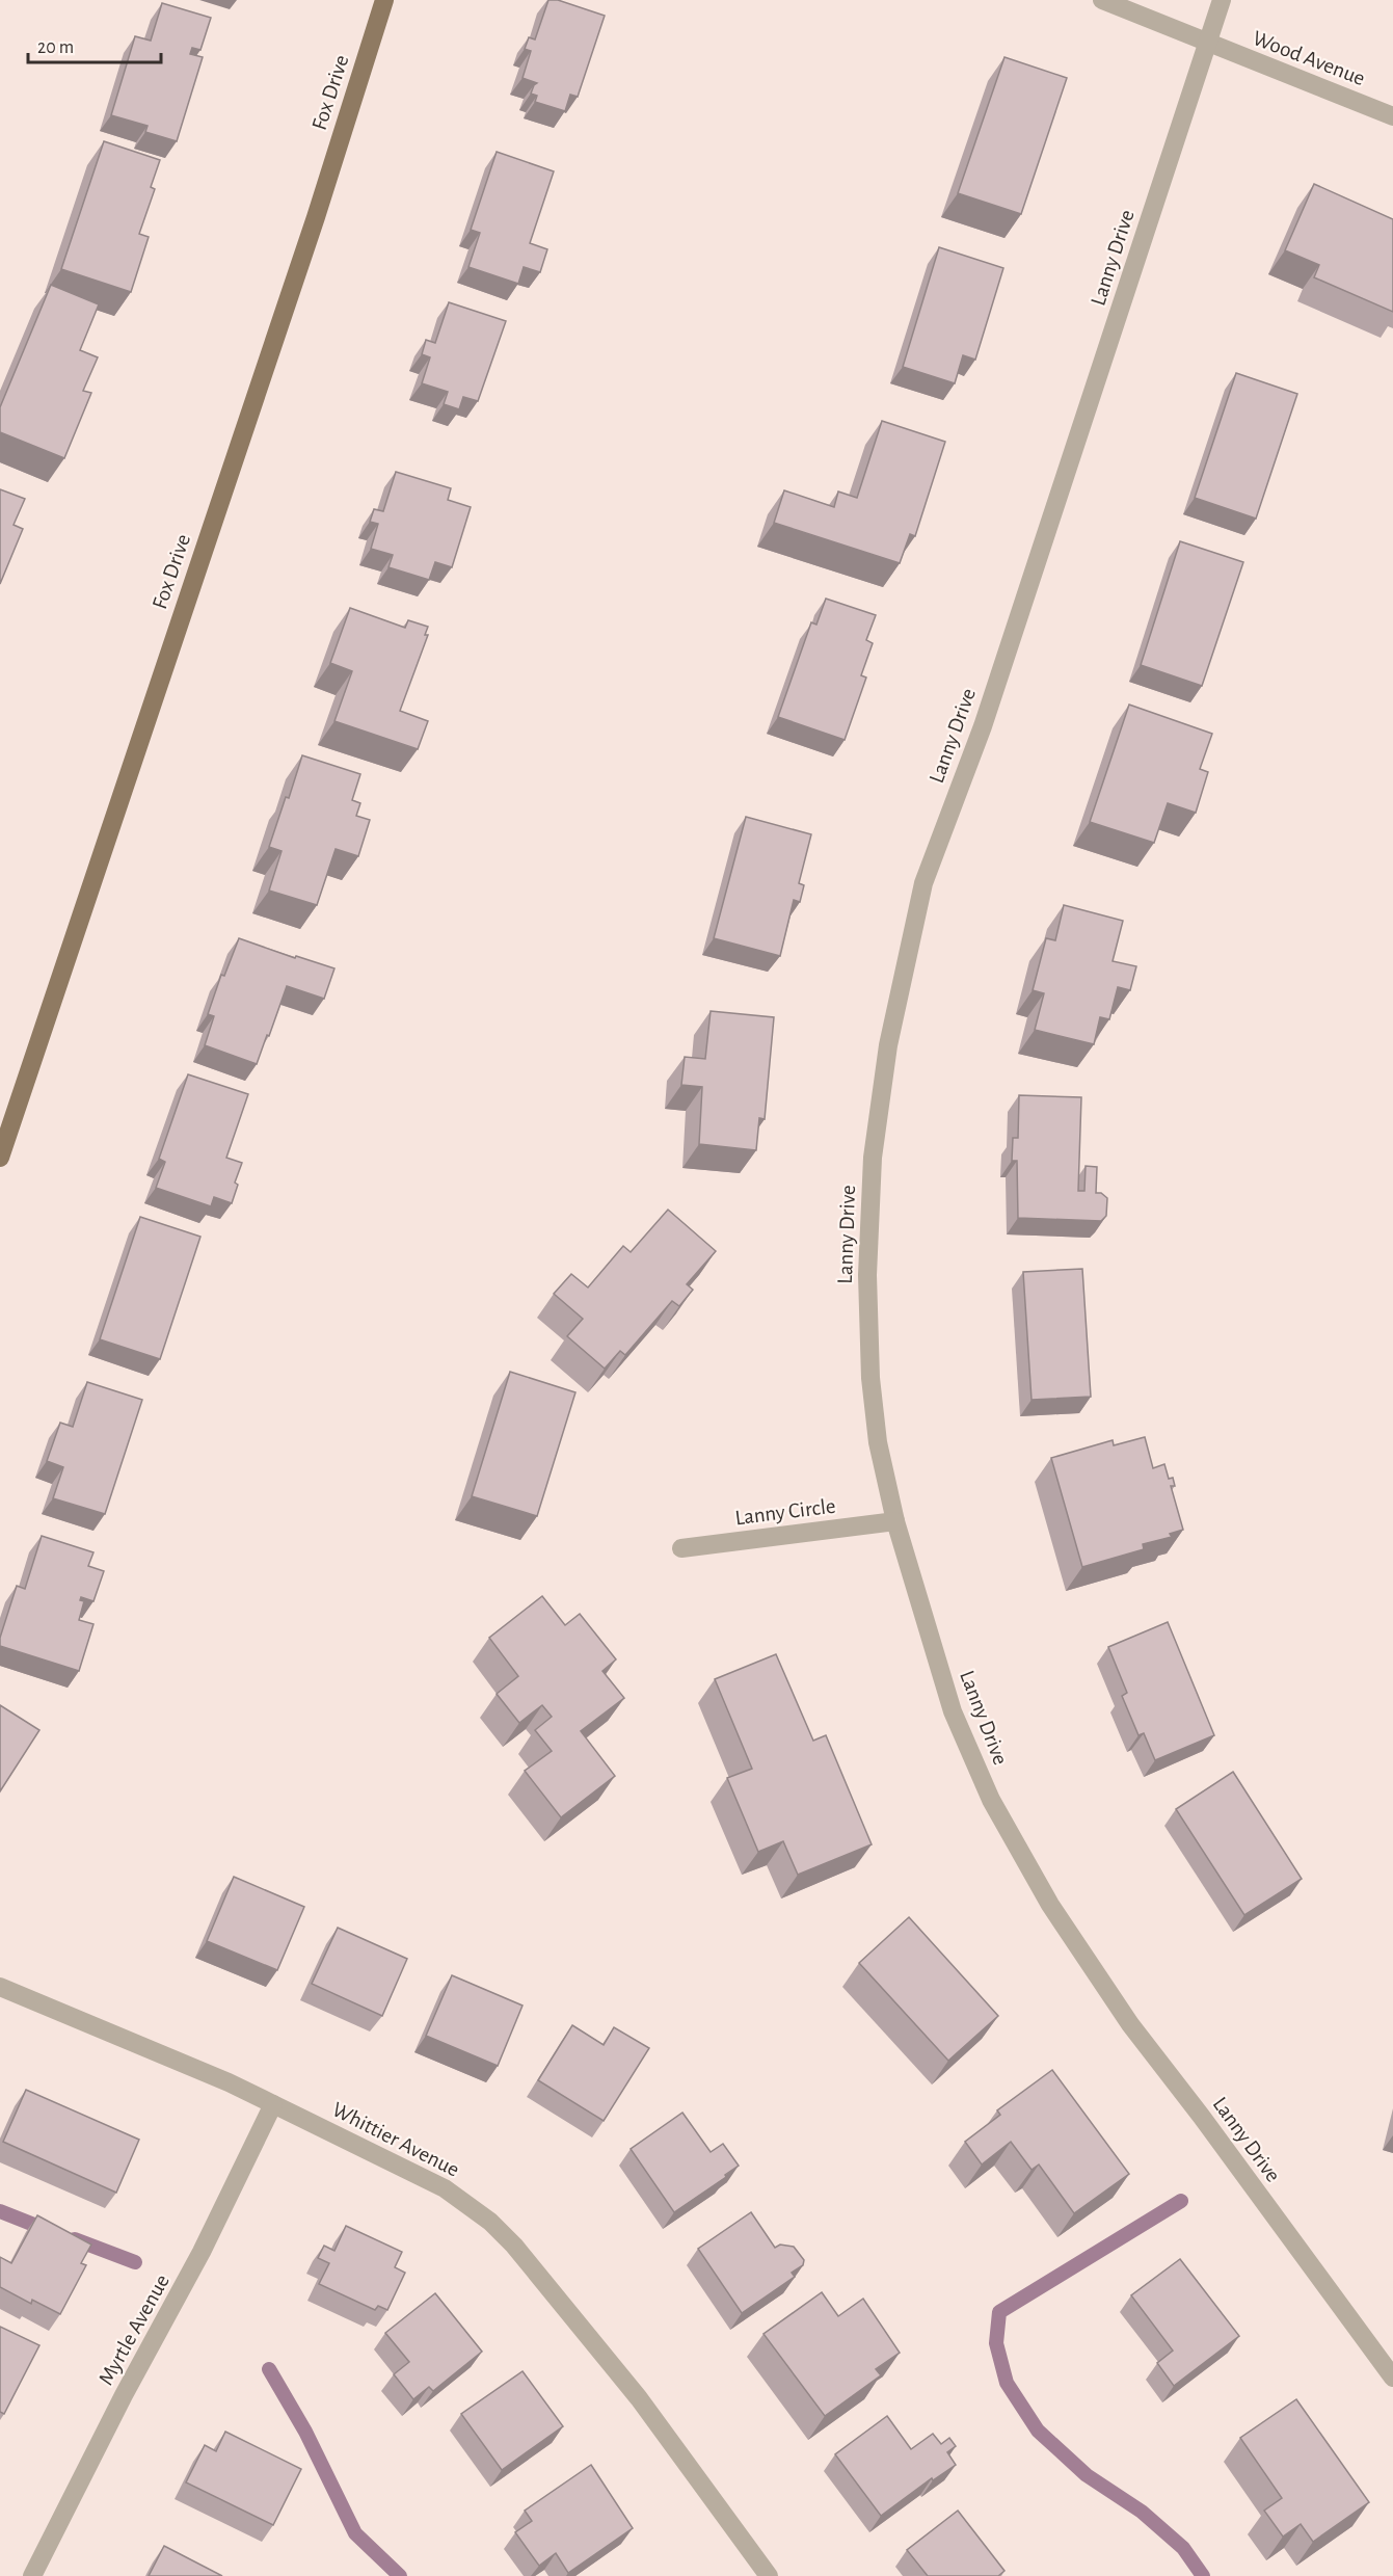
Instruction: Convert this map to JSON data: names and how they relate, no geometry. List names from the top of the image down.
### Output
{
  "streets": {
    "main road": ["Fox Drive"],
    "street": [
      "Wood Avenue",
      "Lanny Drive",
      "Lanny Circle",
      "Whittier Avenue",
      "Myrtle Avenue"
    ]
  },
  "crossings": [
    ["Wood Avenue", "Lanny Drive"],
    ["Lanny Drive", "Lanny Circle"],
    ["Whittier Avenue", "Myrtle Avenue"]
  ],
  "scale_bar": "20 m"
}
